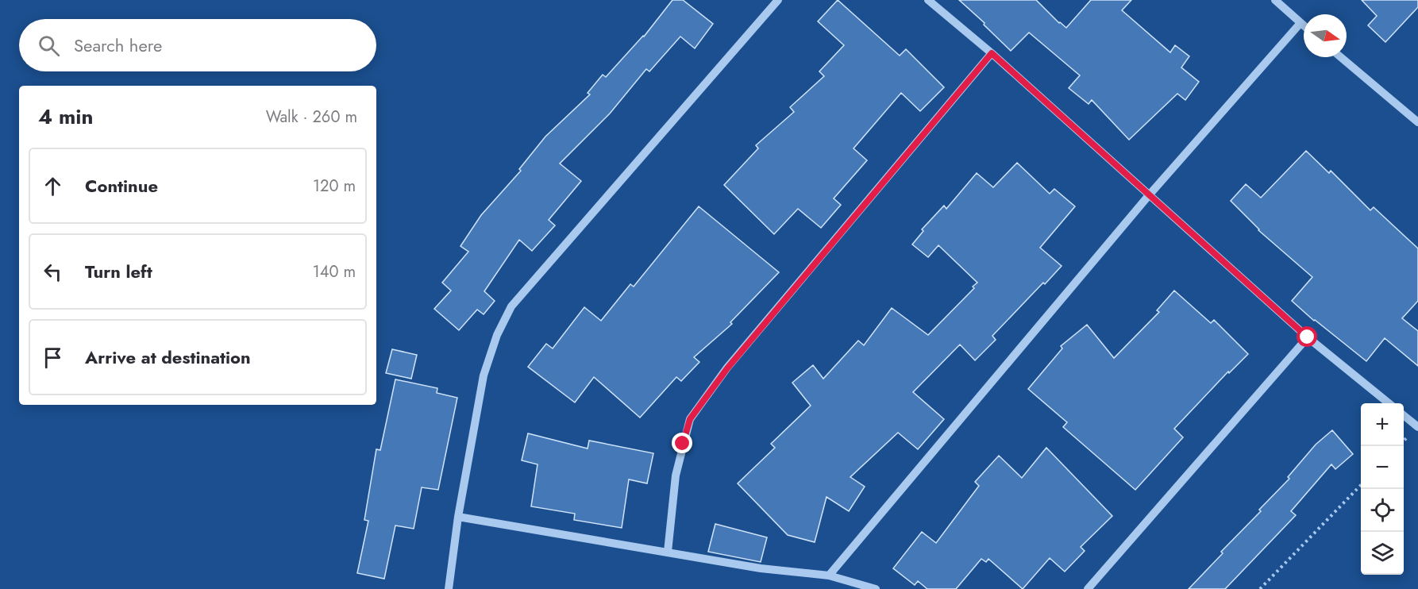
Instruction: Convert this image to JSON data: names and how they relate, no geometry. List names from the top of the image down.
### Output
{
  "north": "right",
  "page": {
    "search": "Search here",
    "heading": ["4 min", "Walk · 260 m"],
    "list": [
      ["Continue", "120 m"],
      ["Turn left", "140 m"],
      "Arrive at destination"
    ],
    "map_buttons": ["+", "−"]
  }
}
